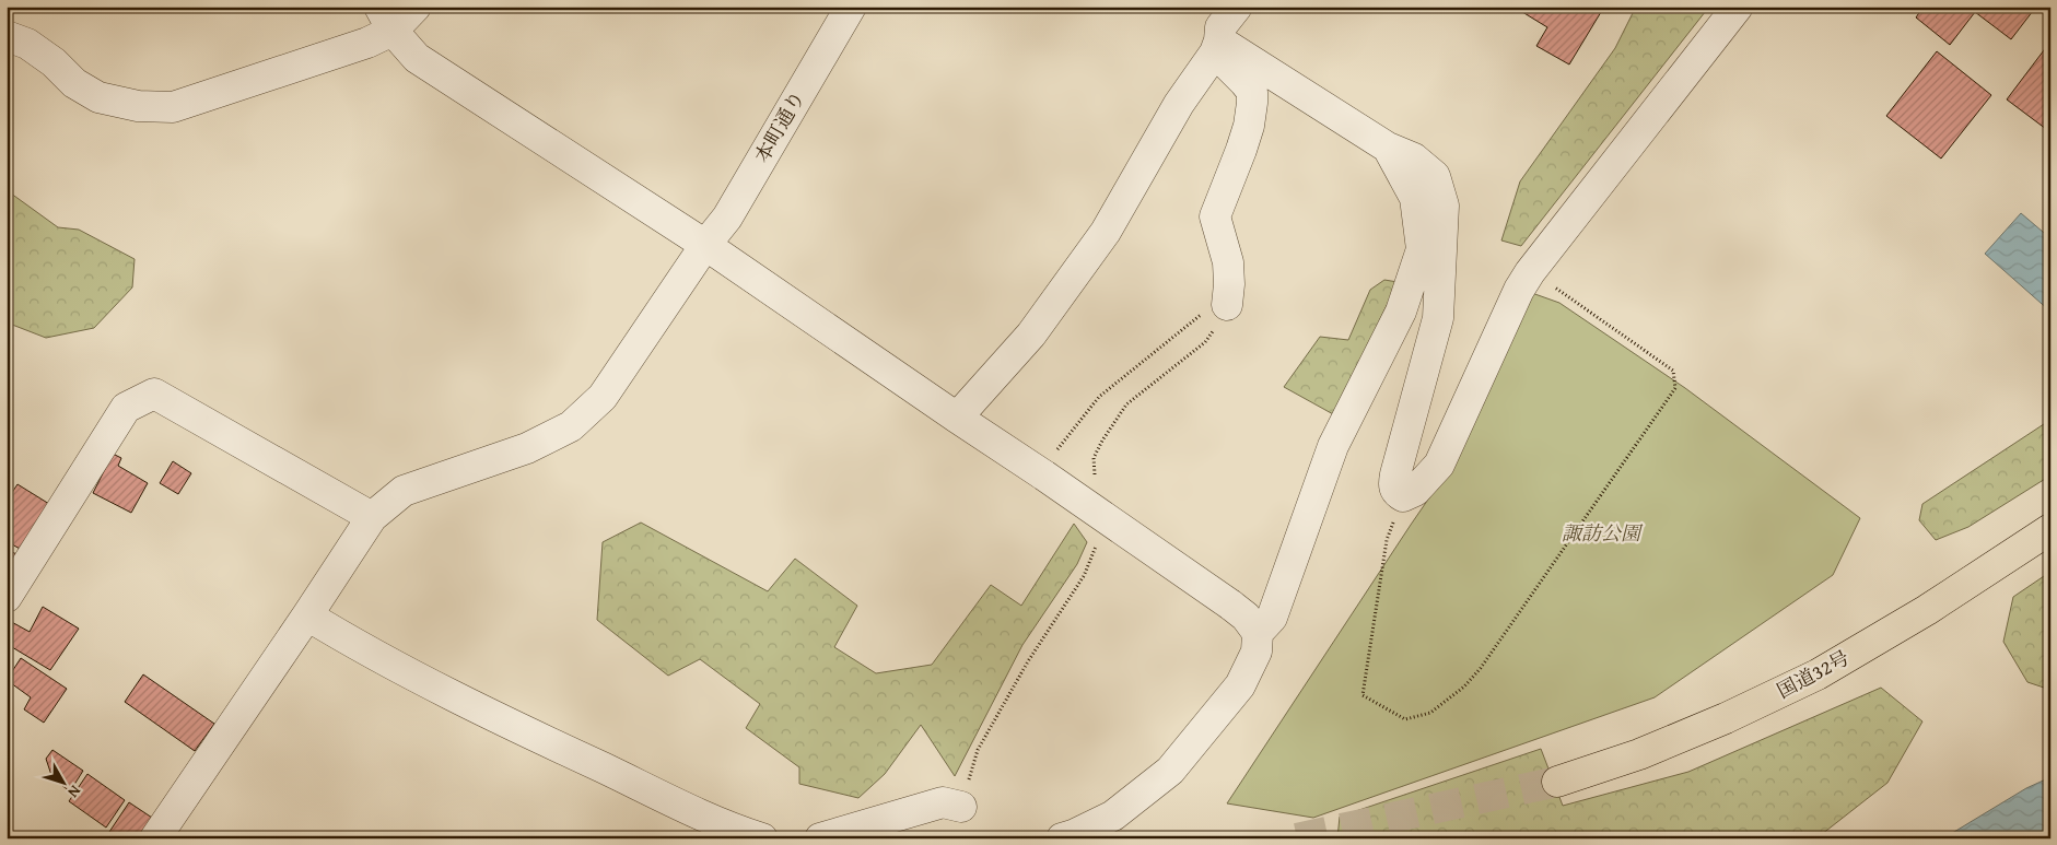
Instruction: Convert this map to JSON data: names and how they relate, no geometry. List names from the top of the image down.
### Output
{
  "streets": {
    "highway": ["国道32号"],
    "street": ["本町通り"]
  },
  "parks": ["諏訪公園"],
  "north": "bottom right"
}
